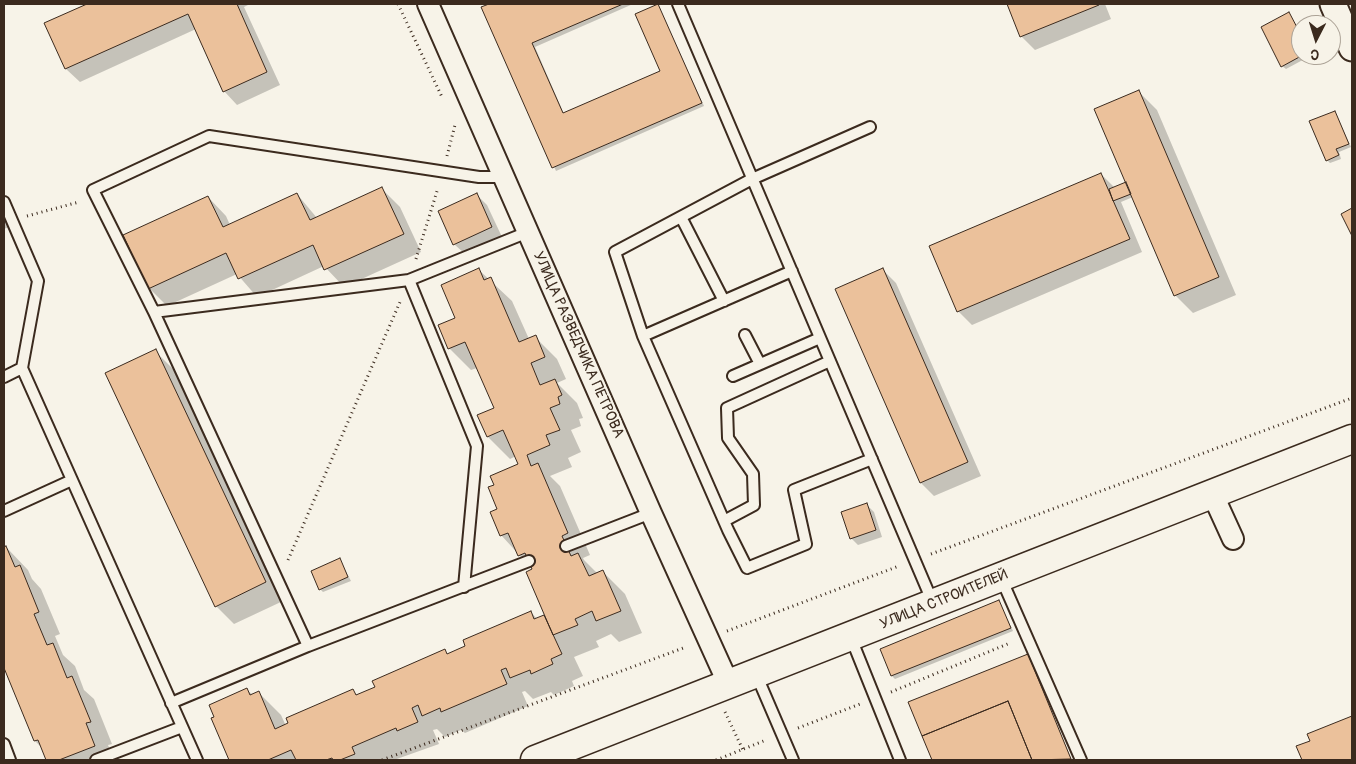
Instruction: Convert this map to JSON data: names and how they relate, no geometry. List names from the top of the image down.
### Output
{
  "streets": {
    "main road": ["УЛИЦА СТРОИТЕЛЕЙ"],
    "street": ["УЛИЦА РАЗВЕДЧИКА ПЕТРОВА"]
  },
  "crossings": [
    ["УЛИЦА РАЗВЕДЧИКА ПЕТРОВА", "УЛИЦА СТРОИТЕЛЕЙ"]
  ],
  "north": "bottom"
}
